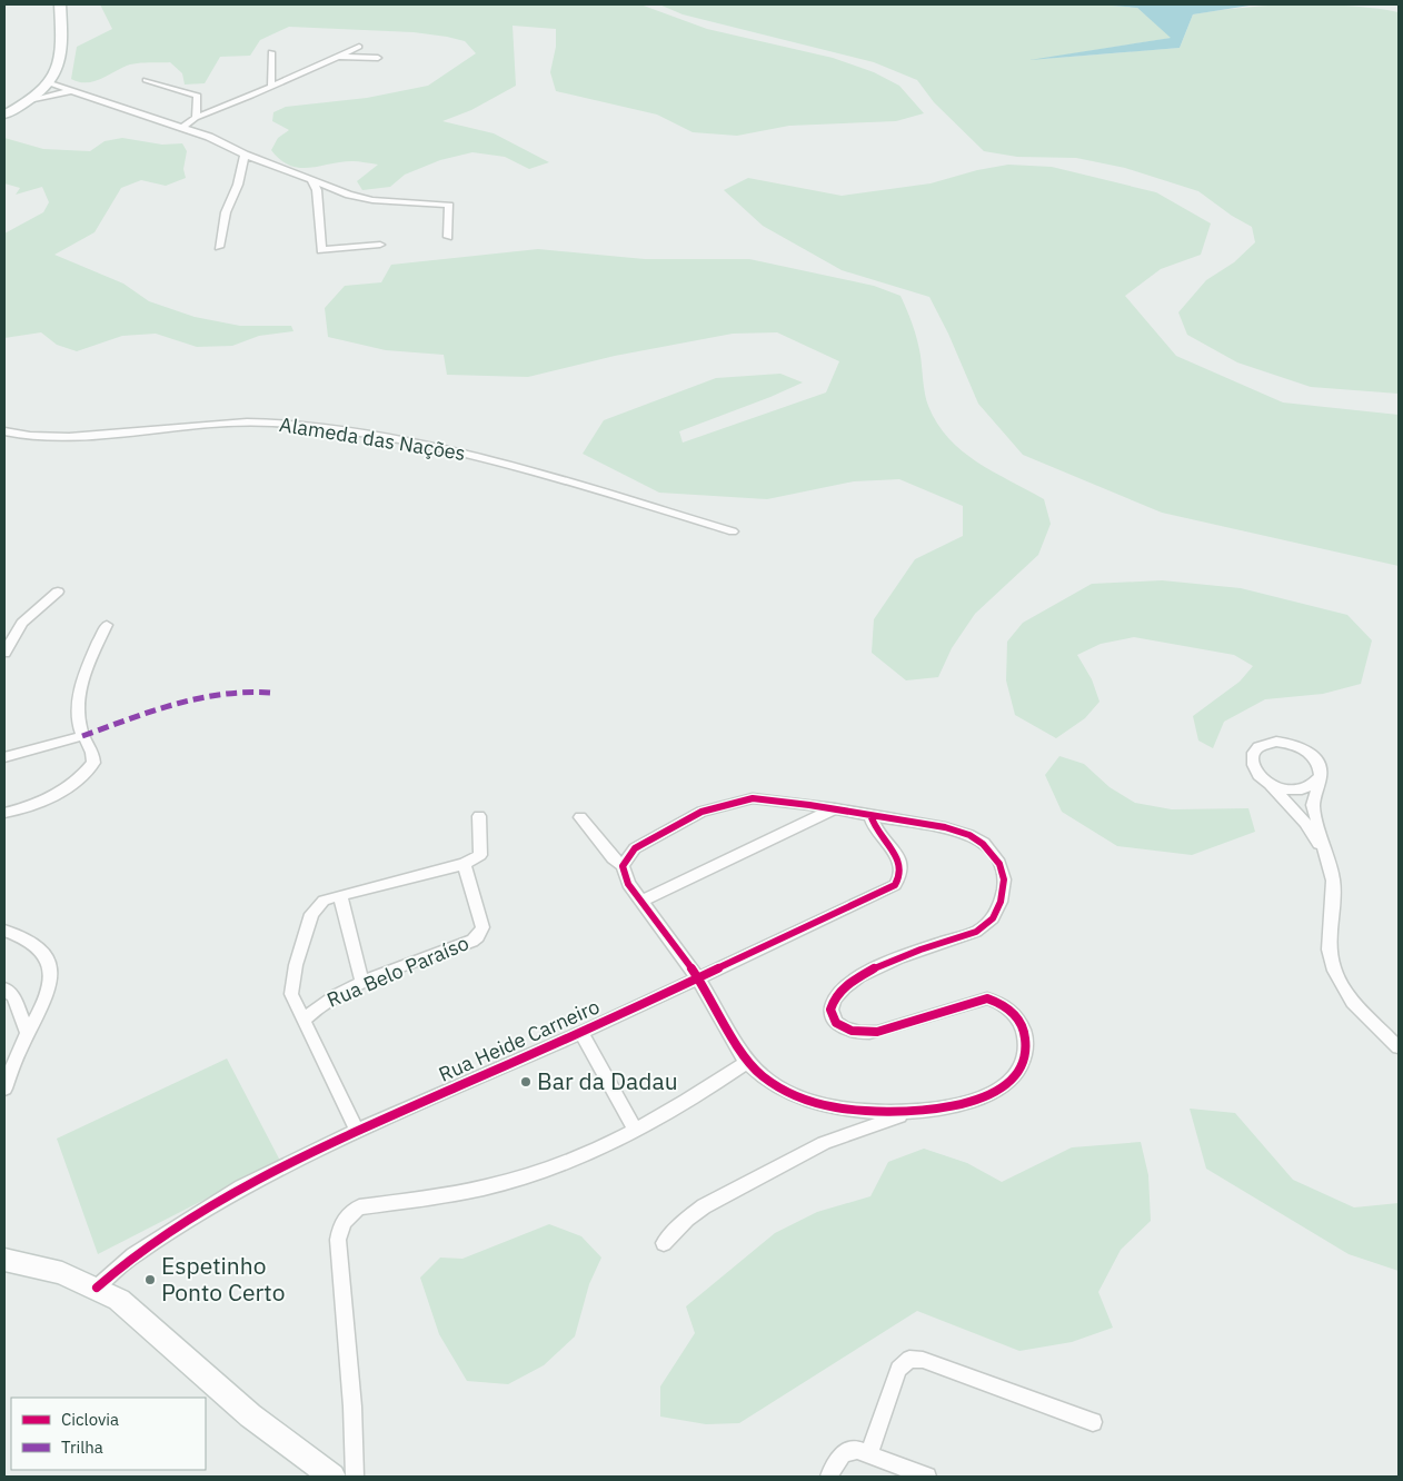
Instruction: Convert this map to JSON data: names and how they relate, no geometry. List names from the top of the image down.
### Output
{
  "streets": {
    "street": ["Alameda das Nações", "Rua Belo Paraíso", "Rua Heide Carneiro"]
  },
  "places": ["Bar da Dadau", "Espetinho Ponto Certo"],
  "legend": ["Ciclovia", "Trilha"]
}
